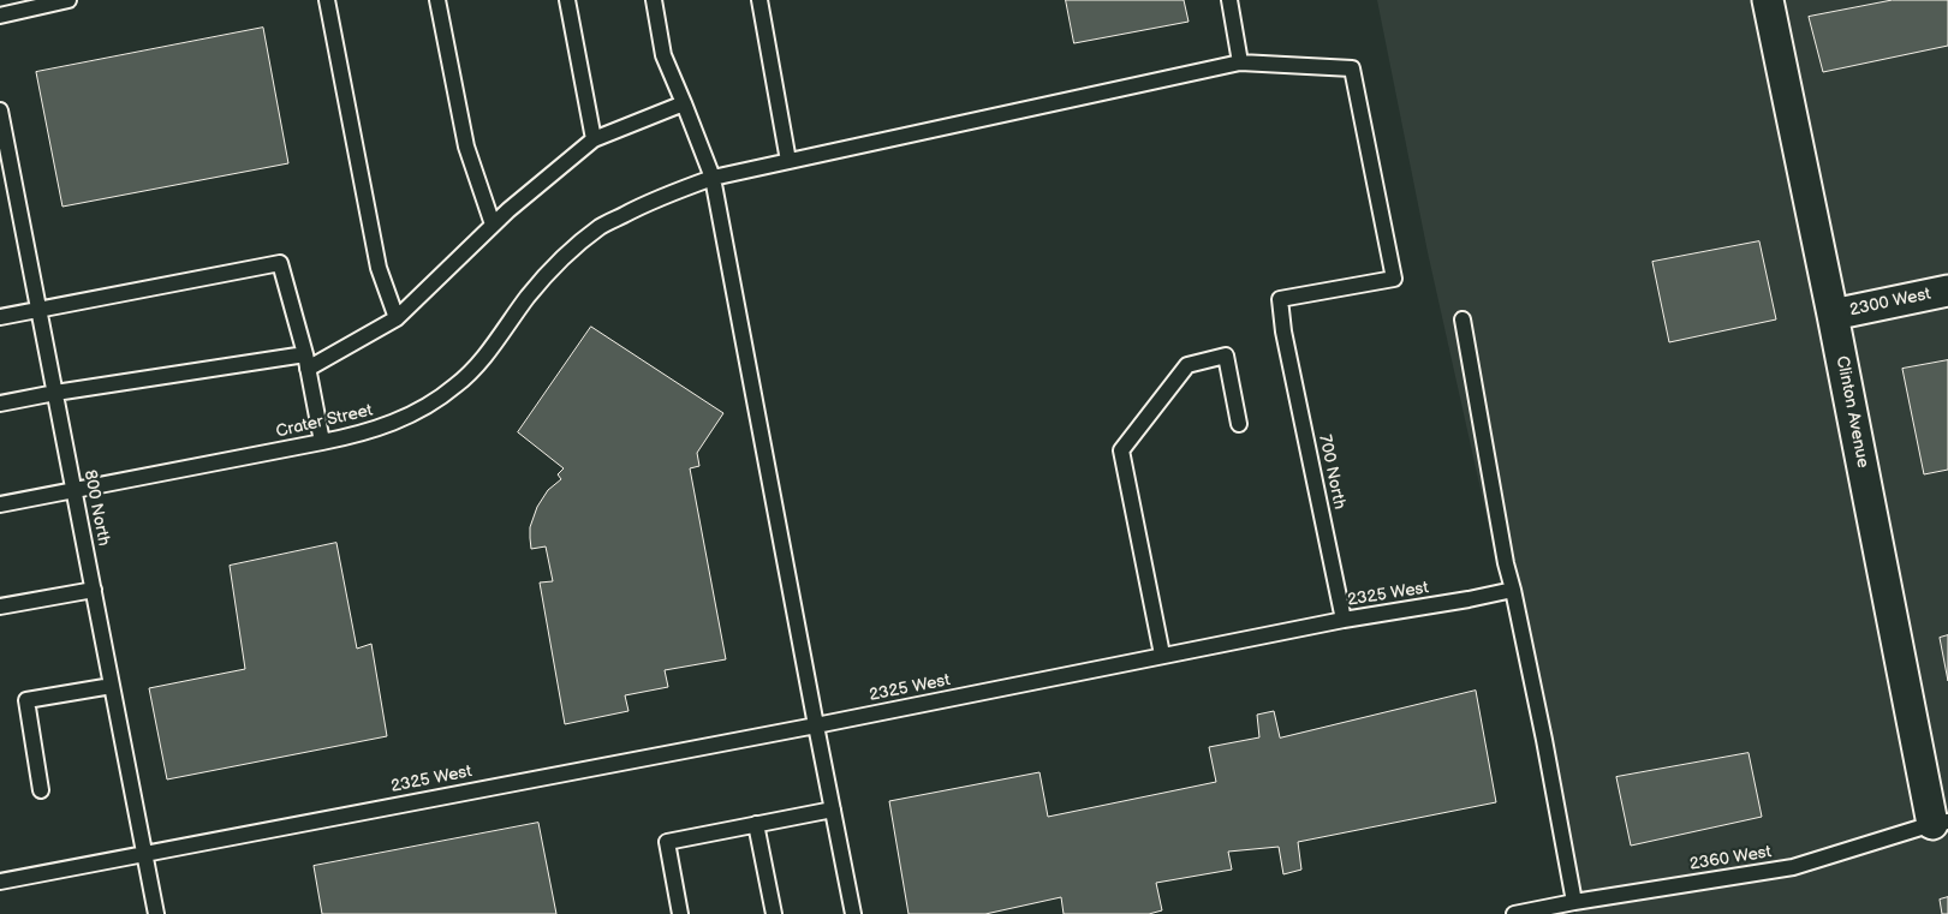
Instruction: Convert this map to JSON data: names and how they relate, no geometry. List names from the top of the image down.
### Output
{
  "streets": {
    "street": ["2300 West", "Clinton Avenue"],
    "lane": [
      "Crater Street",
      "700 North",
      "800 North",
      "2325 West",
      "2360 West"
    ]
  },
  "crossings": [
    ["2300 West", "Clinton Avenue"],
    ["Clinton Avenue", "2360 West"],
    ["Crater Street", "700 North"],
    ["Crater Street", "800 North"],
    ["700 North", "2325 West"],
    ["800 North", "2325 West"]
  ]
}
